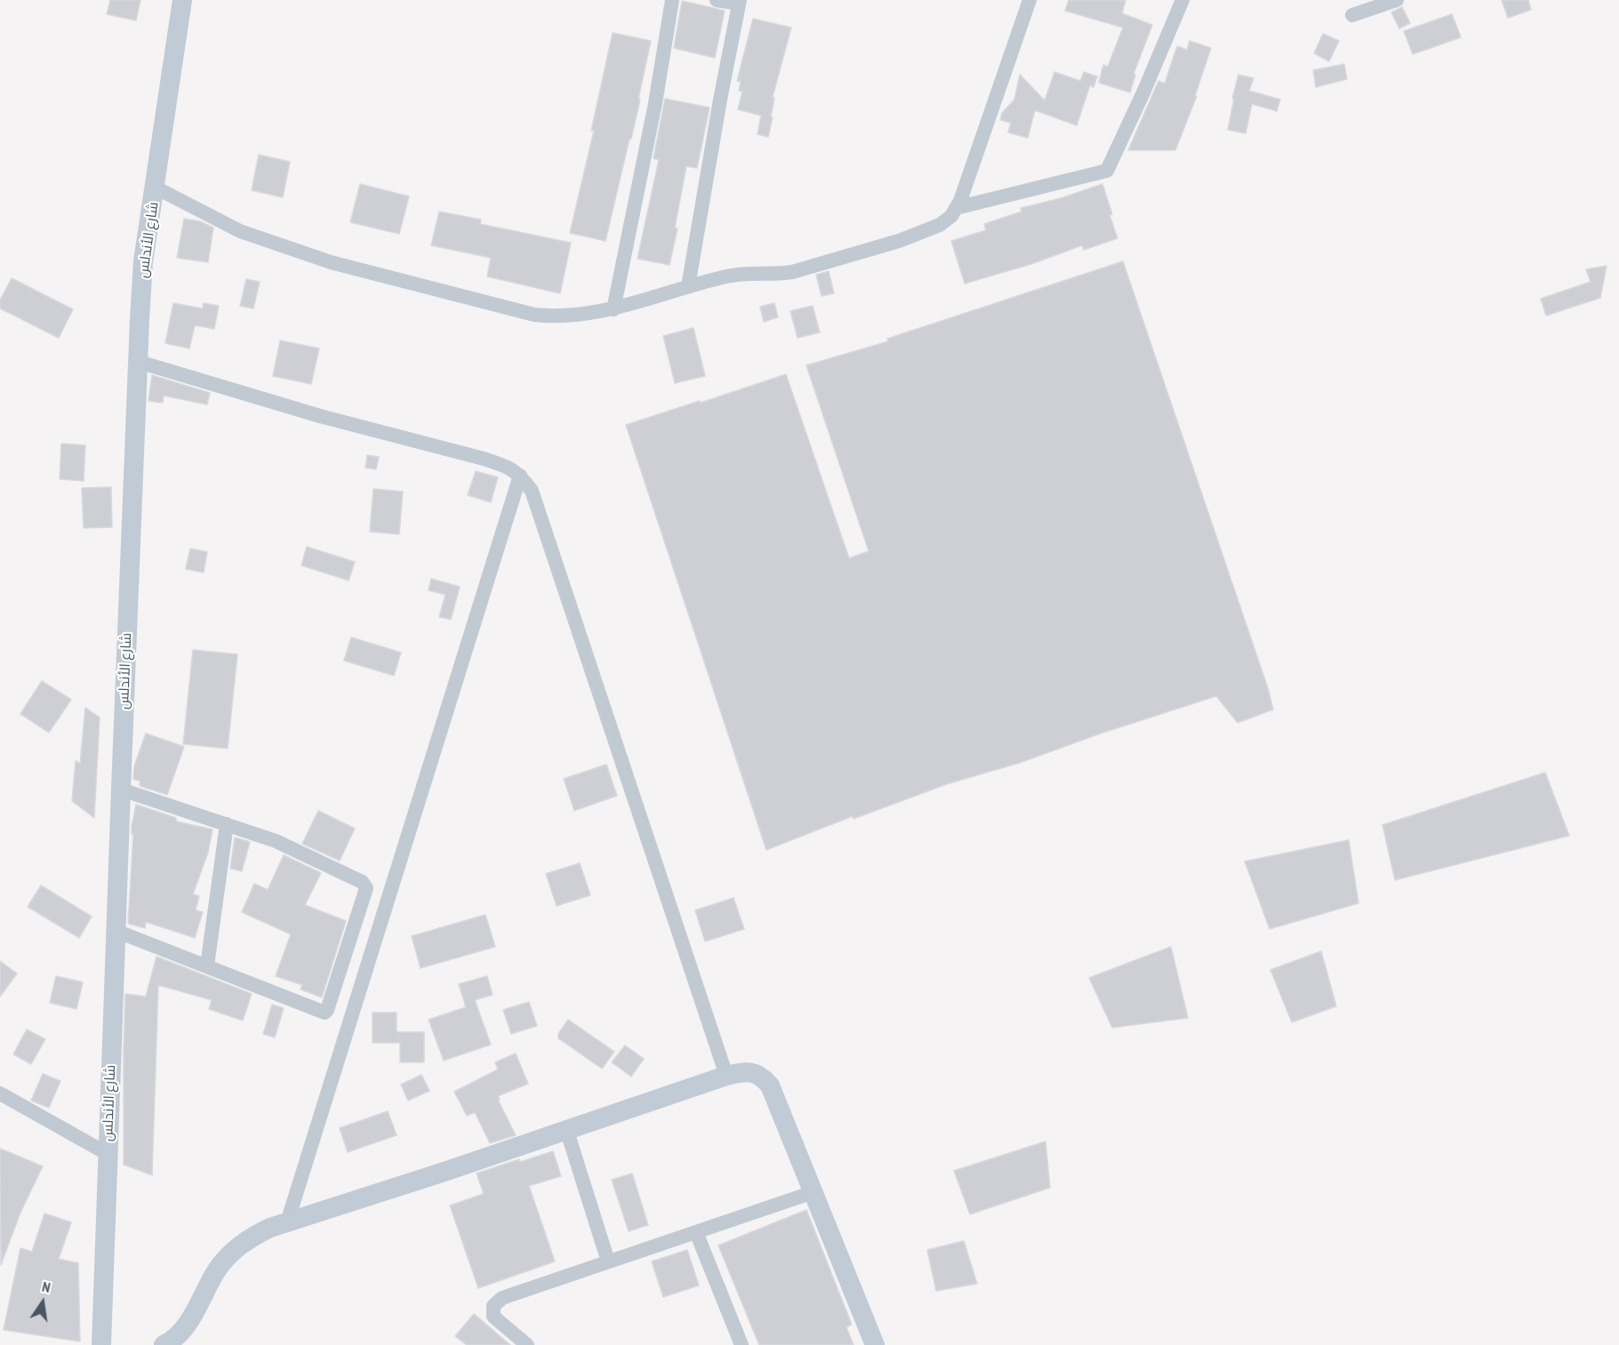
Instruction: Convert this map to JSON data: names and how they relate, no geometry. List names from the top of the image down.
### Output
{
  "streets": {
    "main road": ["شارع الأندلس"]
  },
  "north": "top"
}
